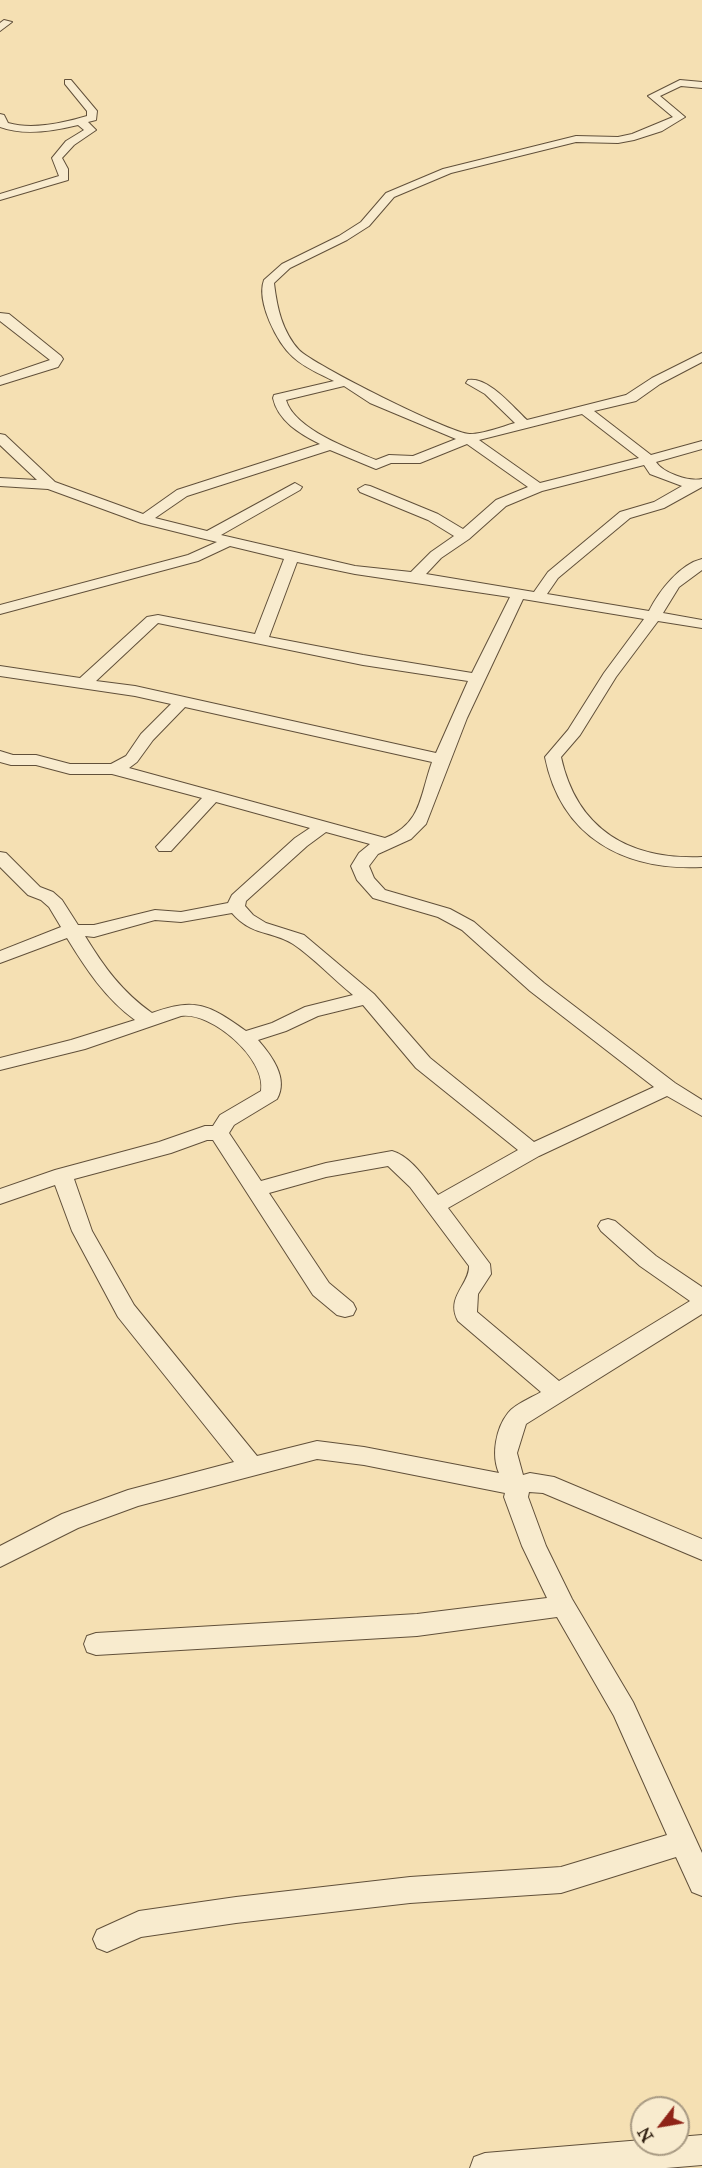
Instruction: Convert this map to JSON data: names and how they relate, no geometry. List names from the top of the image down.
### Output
{
  "north": "bottom left"
}
